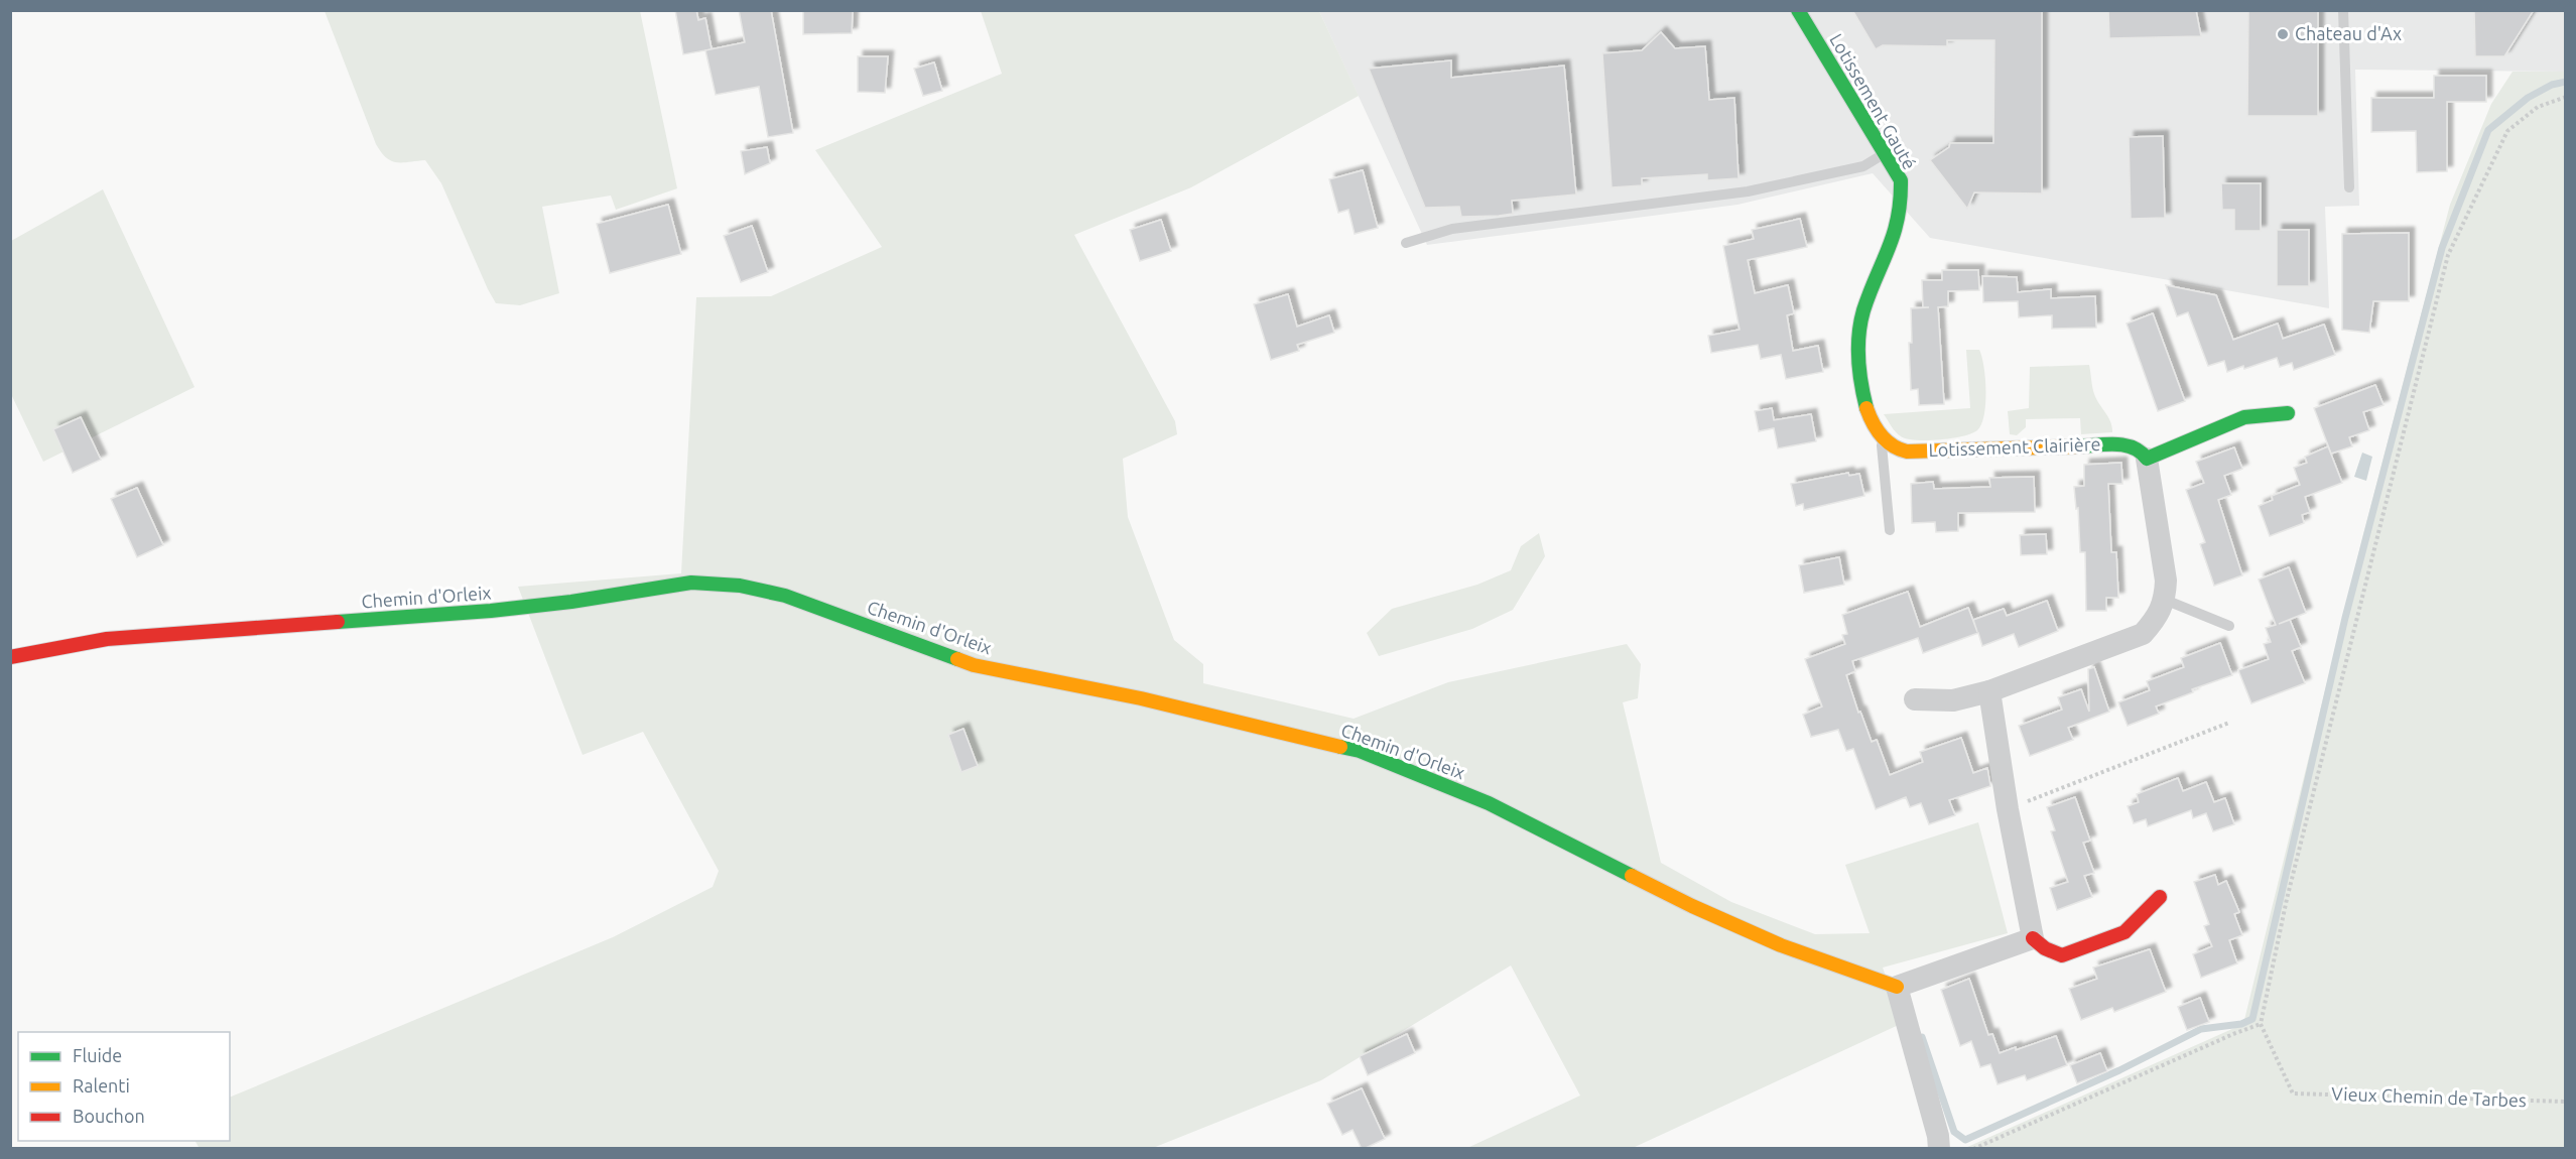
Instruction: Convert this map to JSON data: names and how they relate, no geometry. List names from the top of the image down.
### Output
{
  "streets": {
    "street": ["Lotissement Gauté", "Lotissement Clairière", "Chemin d'Orleix"],
    "path": ["Vieux Chemin de Tarbes"]
  },
  "crossings": [
    ["Lotissement Gauté", "Lotissement Clairière"]
  ],
  "places": ["Chateau d'Ax"],
  "legend": ["Fluide", "Ralenti", "Bouchon"]
}
